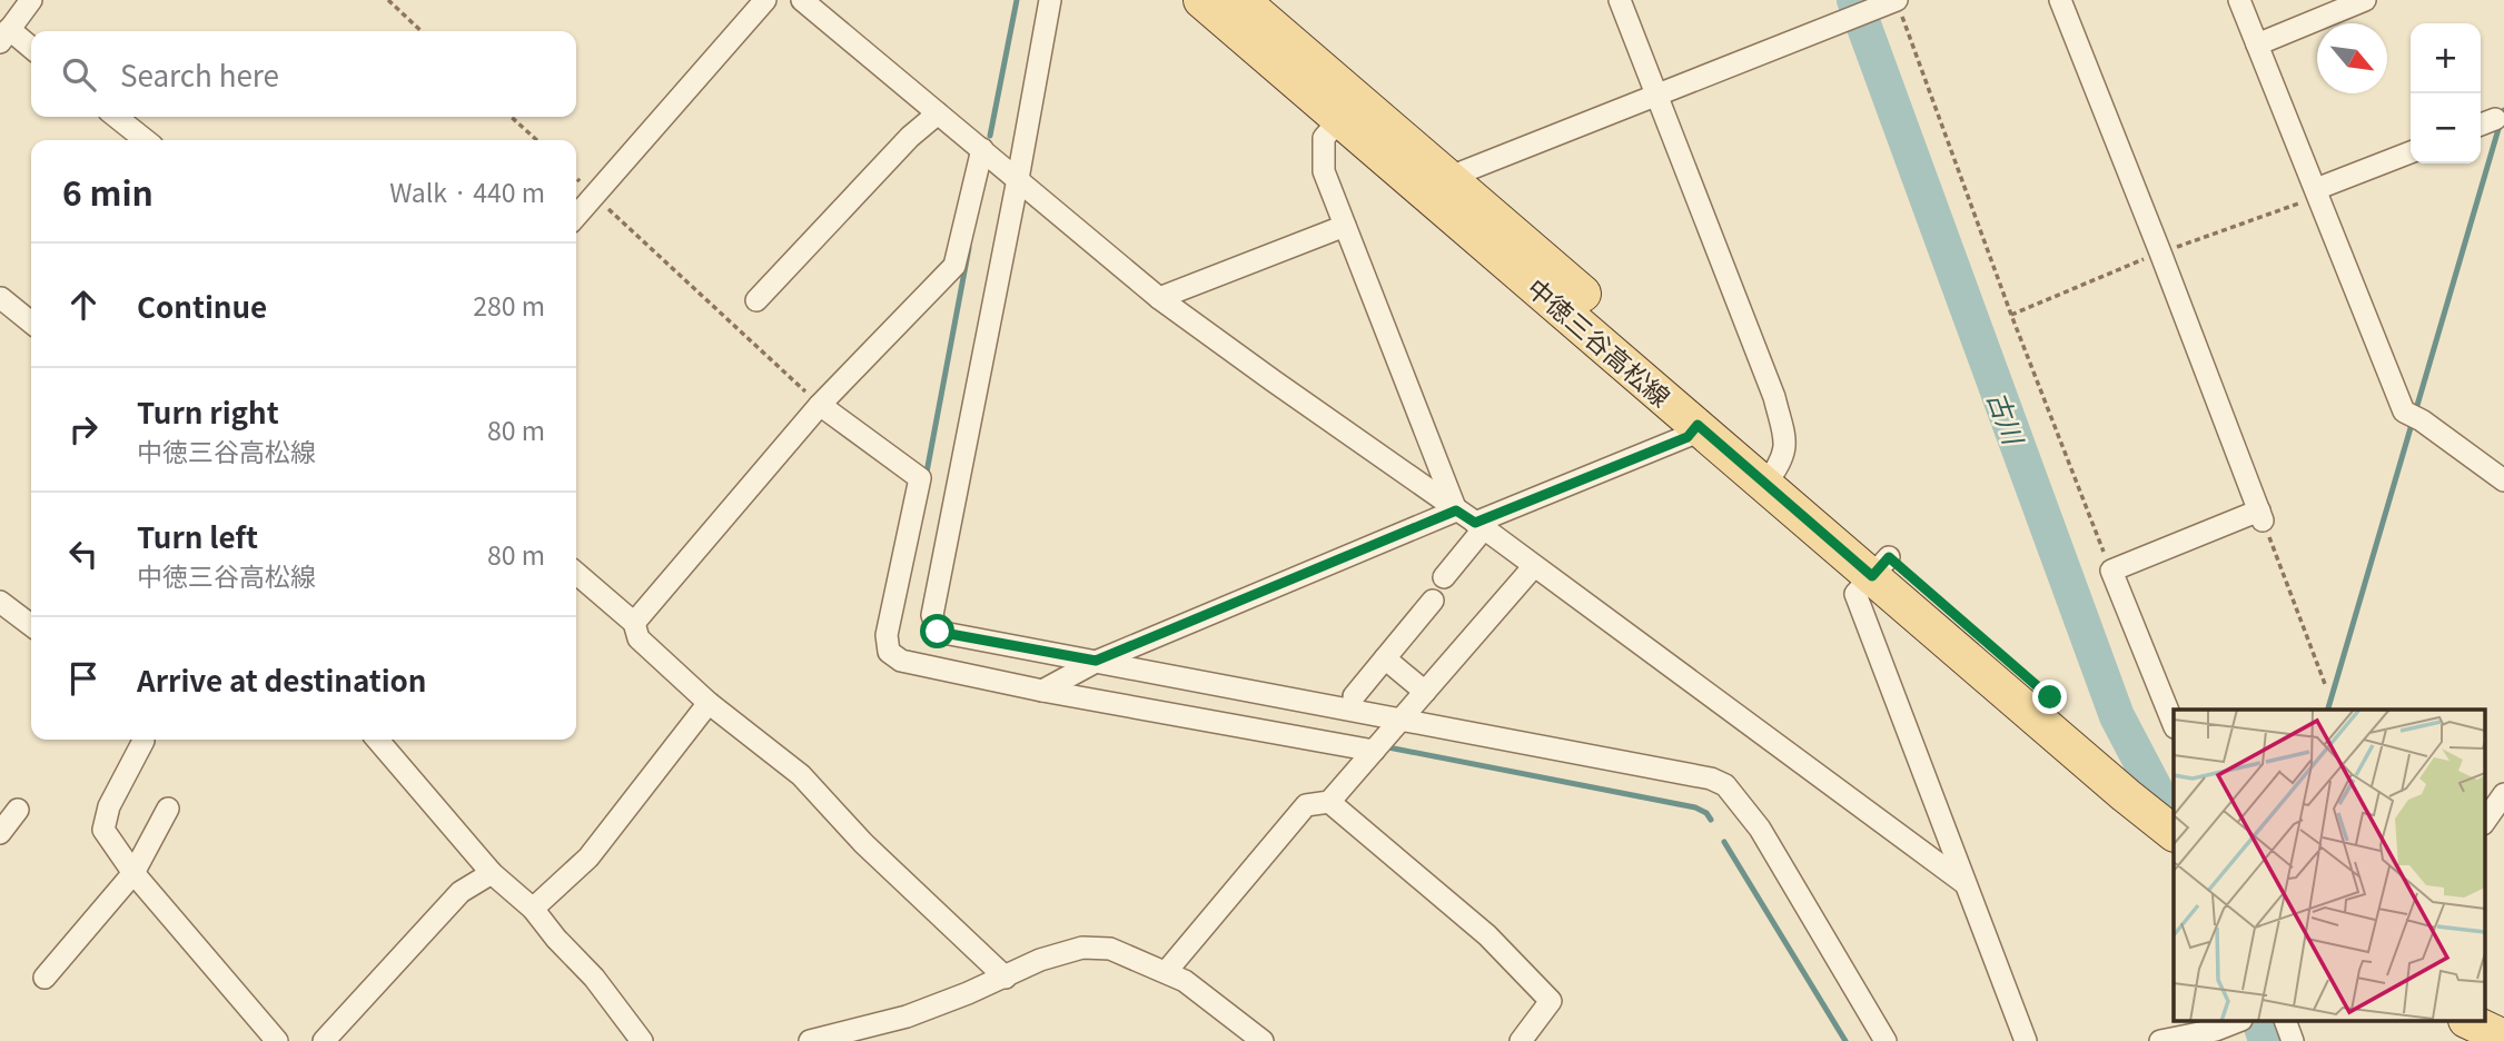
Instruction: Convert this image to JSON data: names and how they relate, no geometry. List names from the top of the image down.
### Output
{
  "streets": {
    "main road": ["中徳三谷高松線"]
  },
  "water": ["古川"],
  "north": "bottom right",
  "page": {
    "map_buttons": ["+", "−"],
    "search": "Search here",
    "heading": ["6 min", "Walk · 440 m"],
    "list": [
      ["Continue", "280 m"],
      ["Turn right", "中徳三谷高松線", "80 m"],
      ["Turn left", "中徳三谷高松線", "80 m"],
      "Arrive at destination"
    ]
  }
}
